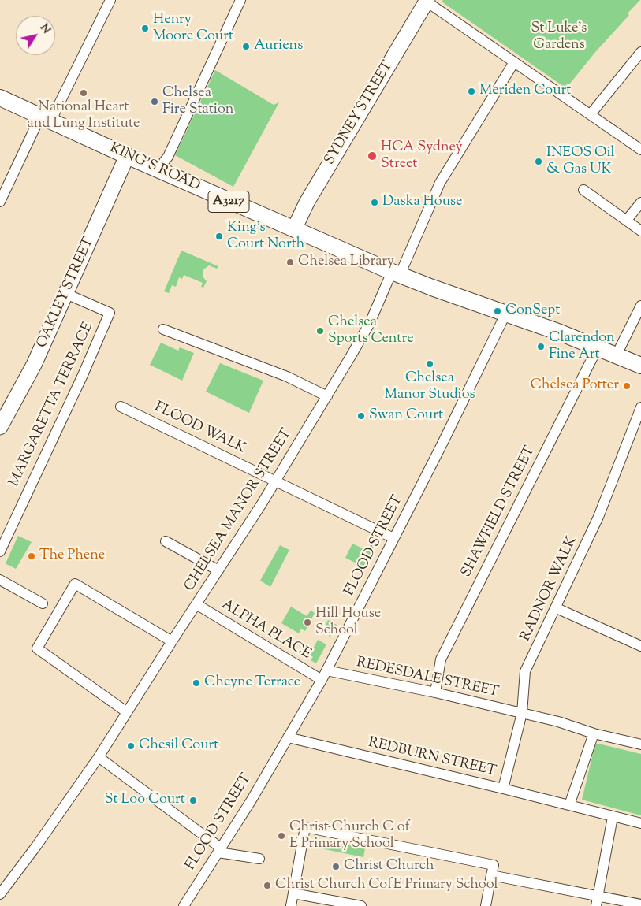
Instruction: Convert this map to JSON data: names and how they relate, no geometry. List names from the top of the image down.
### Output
{
  "streets": {
    "main road": [
      "SYDNEY STREET",
      "KING'S ROAD",
      "A3217",
      "OAKLEY STREET"
    ],
    "street": [
      "MARGARETTA TERRACE",
      "FLOOD WALK",
      "CHELSEA MANOR STREET",
      "SHAWFIELD STREET",
      "FLOOD STREET",
      "RADNOR WALK",
      "ALPHA PLACE",
      "REDESDALE STREET",
      "REDBURN STREET"
    ]
  },
  "crossings": [
    ["SYDNEY STREET", "KING'S ROAD"],
    ["KING'S ROAD", "OAKLEY STREET"],
    ["KING'S ROAD", "CHELSEA MANOR STREET"],
    ["KING'S ROAD", "SHAWFIELD STREET"],
    ["KING'S ROAD", "FLOOD STREET"],
    ["OAKLEY STREET", "MARGARETTA TERRACE"],
    ["FLOOD WALK", "CHELSEA MANOR STREET"],
    ["FLOOD WALK", "FLOOD STREET"],
    ["CHELSEA MANOR STREET", "ALPHA PLACE"],
    ["SHAWFIELD STREET", "REDESDALE STREET"],
    ["FLOOD STREET", "ALPHA PLACE"],
    ["FLOOD STREET", "REDESDALE STREET"],
    ["FLOOD STREET", "REDBURN STREET"],
    ["RADNOR WALK", "REDESDALE STREET"],
    ["RADNOR WALK", "REDBURN STREET"],
    ["ALPHA PLACE", "REDESDALE STREET"]
  ],
  "parks": ["St Luke's Gardens"],
  "places": [
    "Henry Moore Court",
    "Auriens",
    "Meriden Court",
    "National Heart and Lung Institute",
    "Chelsea Fire Station",
    "HCA Sydney Street",
    "INEOS Oil & Gas UK",
    "Daska House",
    "King's Court North",
    "Chelsea Library",
    "ConSept",
    "Chelsea Sports Centre",
    "Clarendon Fine Art",
    "Chelsea Manor Studios",
    "Chelsea Potter",
    "Swan Court",
    "The Phene",
    "Hill House School",
    "Cheyne Terrace",
    "Chesil Court",
    "St Loo Court",
    "Christ Church C of E Primary School",
    "Christ Church",
    "Christ Church CofE Primary School"
  ],
  "north": "top right"
}
